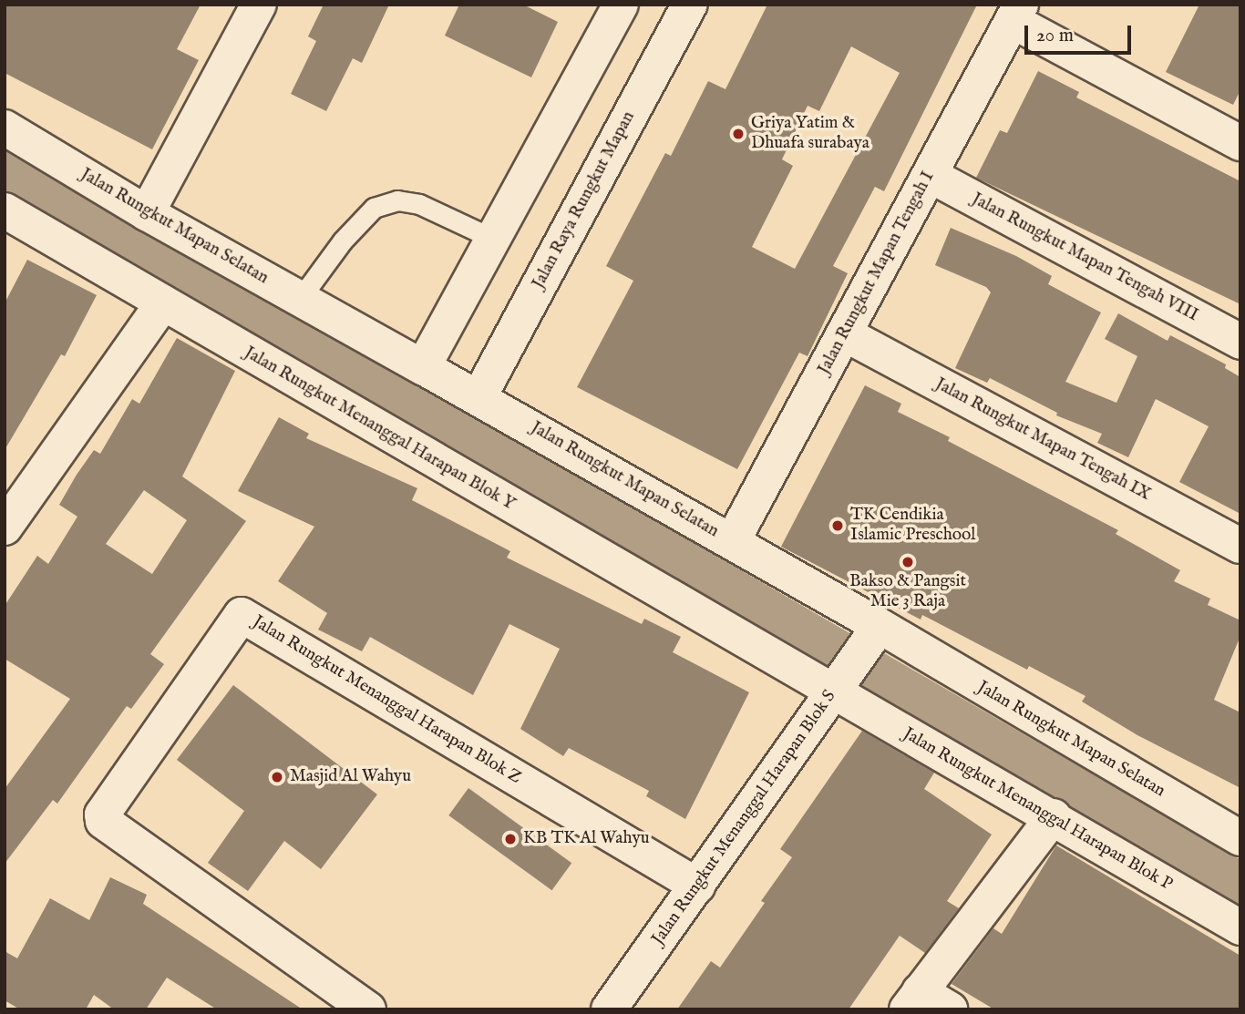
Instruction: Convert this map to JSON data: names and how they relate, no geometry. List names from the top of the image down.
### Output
{
  "streets": {
    "street": [
      "Jalan Raya Rungkut Mapan",
      "Jalan Rungkut Mapan Selatan",
      "Jalan Rungkut Mapan Tengah VIII",
      "Jalan Rungkut Mapan Tengah I",
      "Jalan Rungkut Menanggal Harapan Blok Y",
      "Jalan Rungkut Mapan Tengah IX",
      "Jalan Rungkut Menanggal Harapan Blok Z",
      "Jalan Rungkut Menanggal Harapan Blok P",
      "Jalan Rungkut Menanggal Harapan Blok S"
    ]
  },
  "crossings": [
    ["Jalan Raya Rungkut Mapan", "Jalan Rungkut Mapan Selatan"],
    ["Jalan Rungkut Mapan Selatan", "Jalan Rungkut Mapan Tengah I"],
    ["Jalan Rungkut Mapan Selatan", "Jalan Rungkut Menanggal Harapan Blok S"],
    ["Jalan Rungkut Mapan Tengah VIII", "Jalan Rungkut Mapan Tengah I"],
    ["Jalan Rungkut Mapan Tengah I", "Jalan Rungkut Mapan Tengah IX"],
    ["Jalan Rungkut Menanggal Harapan Blok Y", "Jalan Rungkut Menanggal Harapan Blok P"],
    ["Jalan Rungkut Menanggal Harapan Blok Y", "Jalan Rungkut Menanggal Harapan Blok S"],
    ["Jalan Rungkut Menanggal Harapan Blok Z", "Jalan Rungkut Menanggal Harapan Blok S"],
    ["Jalan Rungkut Menanggal Harapan Blok P", "Jalan Rungkut Menanggal Harapan Blok S"]
  ],
  "places": [
    "Griya Yatim & Dhuafa surabaya",
    "TK Cendikia Islamic Preschool",
    "Bakso & Pangsit Mie 3 Raja",
    "Masjid Al Wahyu",
    "KB TK Al Wahyu"
  ],
  "scale_bar": "20 m"
}
